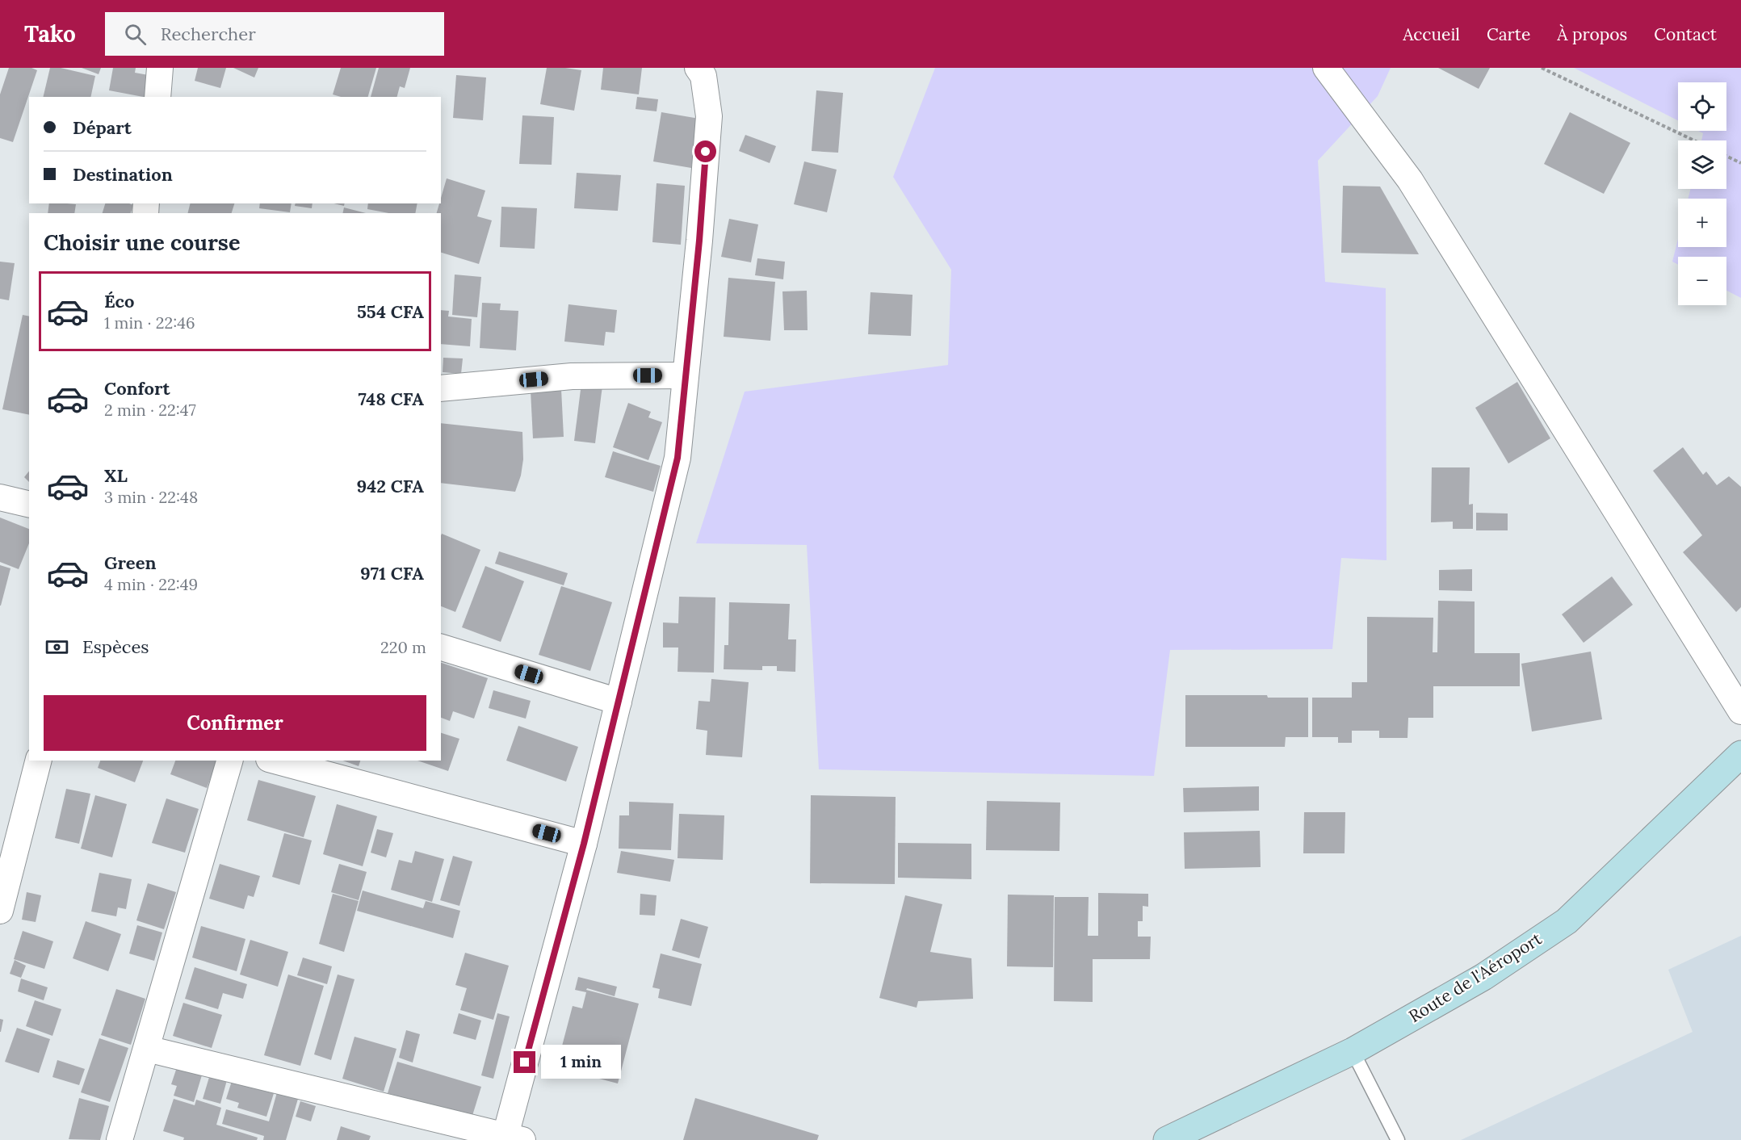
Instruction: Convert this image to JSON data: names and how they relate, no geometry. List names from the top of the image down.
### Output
{
  "streets": {
    "main road": ["Route de l'Aéroport"]
  },
  "page": {
    "header": "Tako",
    "search": "Rechercher",
    "nav": [
      "Accueil",
      "Carte",
      "À propos",
      "Contact"
    ],
    "map_buttons": ["+", "−"],
    "banner": ["Départ", "Destination"],
    "heading": "Choisir une course",
    "list": [
      {
        "name": "Éco",
        "note": "1 min · 22:46",
        "value": "554 CFA"
      },
      {
        "name": "Confort",
        "note": "2 min · 22:47",
        "value": "748 CFA"
      },
      {
        "name": "XL",
        "note": "3 min · 22:48",
        "value": "942 CFA"
      },
      {
        "name": "Green",
        "note": "4 min · 22:49",
        "value": "971 CFA"
      }
    ],
    "pay": ["Espèces", "220 m"],
    "buttons": "Confirmer",
    "bubble": "1 min"
  }
}
